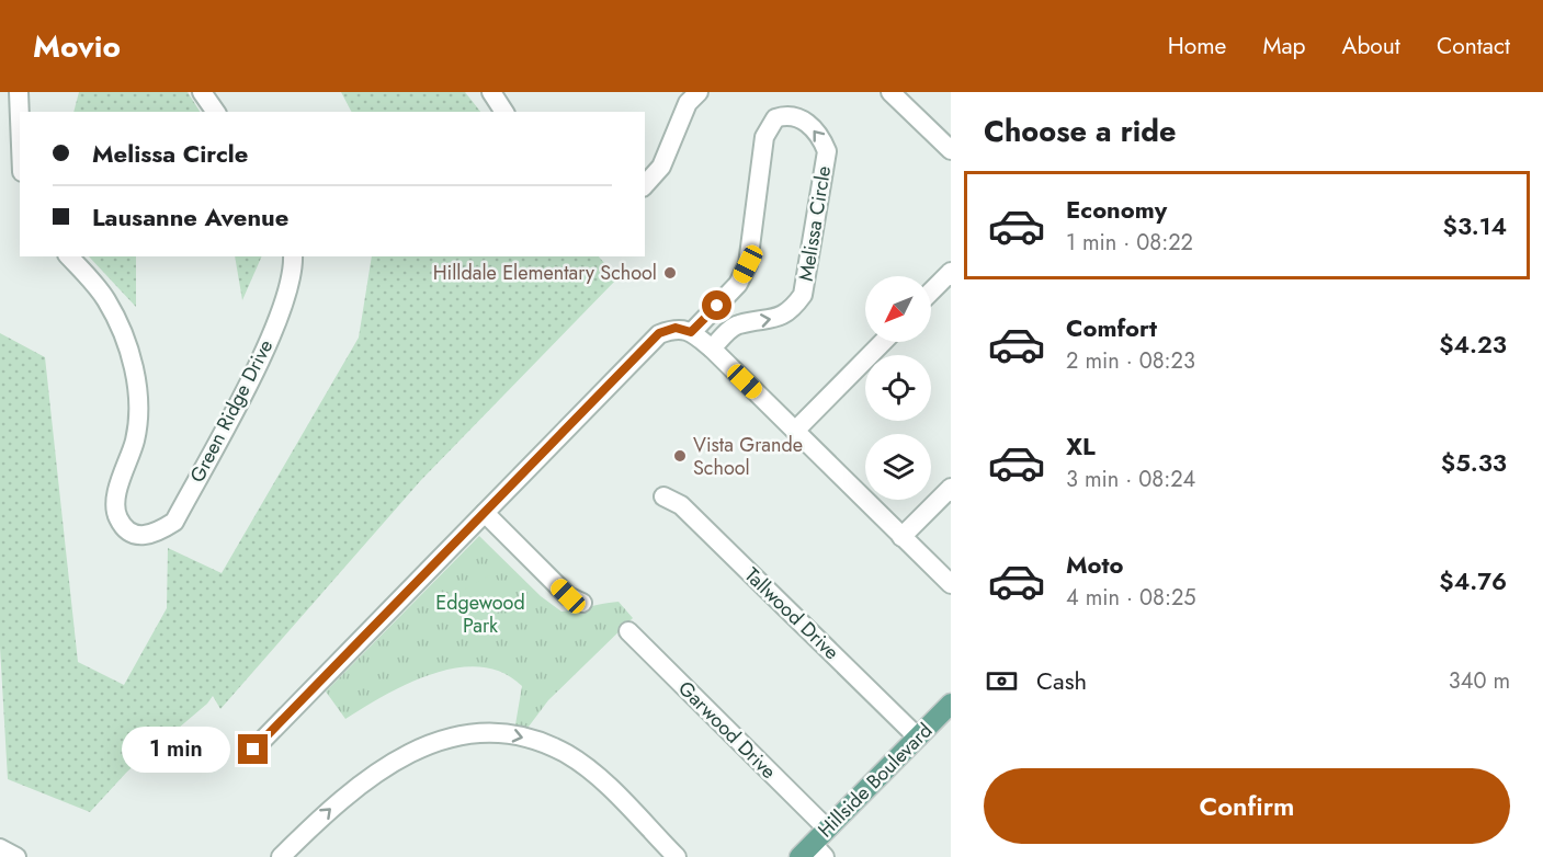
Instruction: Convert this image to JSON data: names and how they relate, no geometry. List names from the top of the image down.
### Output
{
  "streets": {
    "main road": ["Hillside Boulevard"],
    "street": [
      "Melissa Circle",
      "Green Ridge Drive",
      "Tallwood Drive",
      "Garwood Drive"
    ]
  },
  "crossings": [
    ["Tallwood Drive", "Hillside Boulevard"],
    ["Garwood Drive", "Hillside Boulevard"]
  ],
  "parks": ["Edgewood Park"],
  "places": ["Hilldale Elementary School", "Vista Grande School"],
  "north": "bottom left",
  "page": {
    "header": "Movio",
    "nav": [
      "Home",
      "Map",
      "About",
      "Contact"
    ],
    "heading": "Choose a ride",
    "banner": ["Melissa Circle", "Lausanne Avenue"],
    "list": [
      {
        "name": "Economy",
        "note": "1 min · 08:22",
        "value": "$3.14"
      },
      {
        "name": "Comfort",
        "note": "2 min · 08:23",
        "value": "$4.23"
      },
      {
        "name": "XL",
        "note": "3 min · 08:24",
        "value": "$5.33"
      },
      {
        "name": "Moto",
        "note": "4 min · 08:25",
        "value": "$4.76"
      }
    ],
    "pay": ["Cash", "340 m"],
    "bubble": "1 min",
    "buttons": "Confirm"
  }
}
